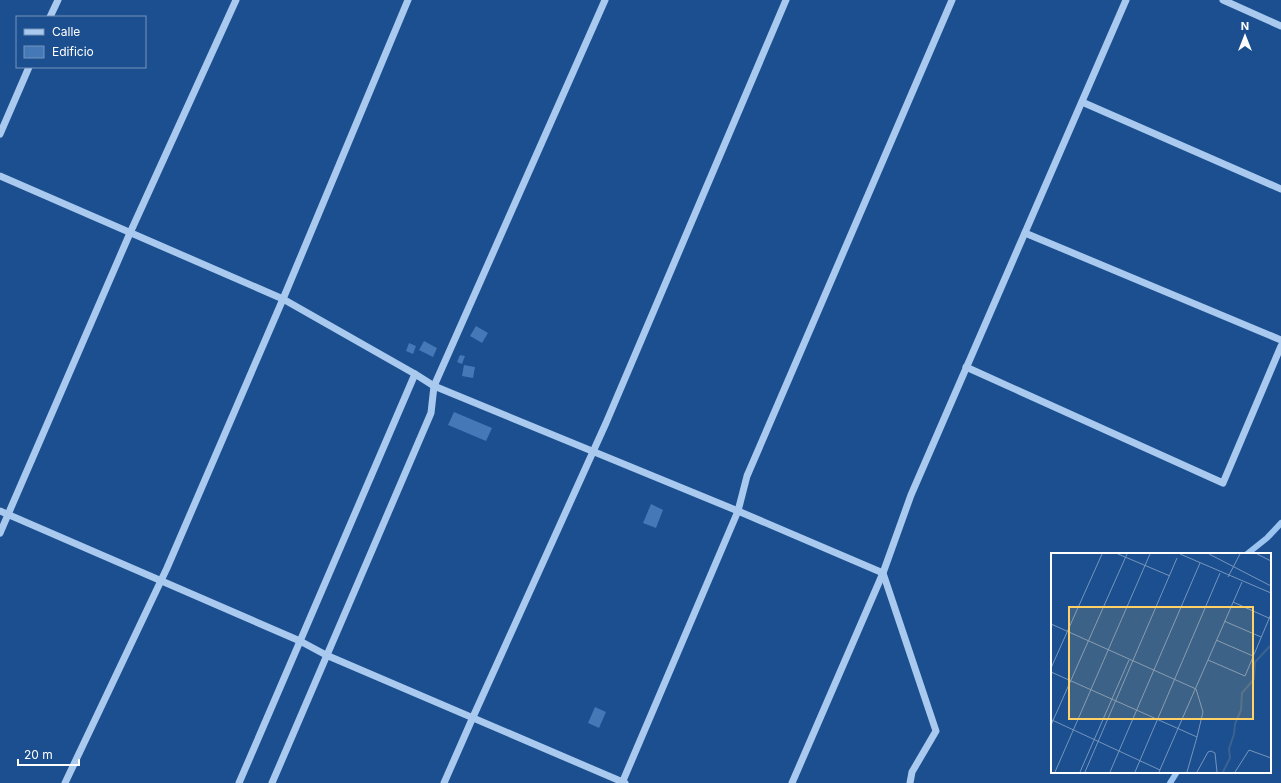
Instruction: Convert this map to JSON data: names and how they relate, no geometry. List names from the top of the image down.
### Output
{
  "legend": ["Calle", "Edificio"],
  "scale_bar": "20 m",
  "north": "top"
}
